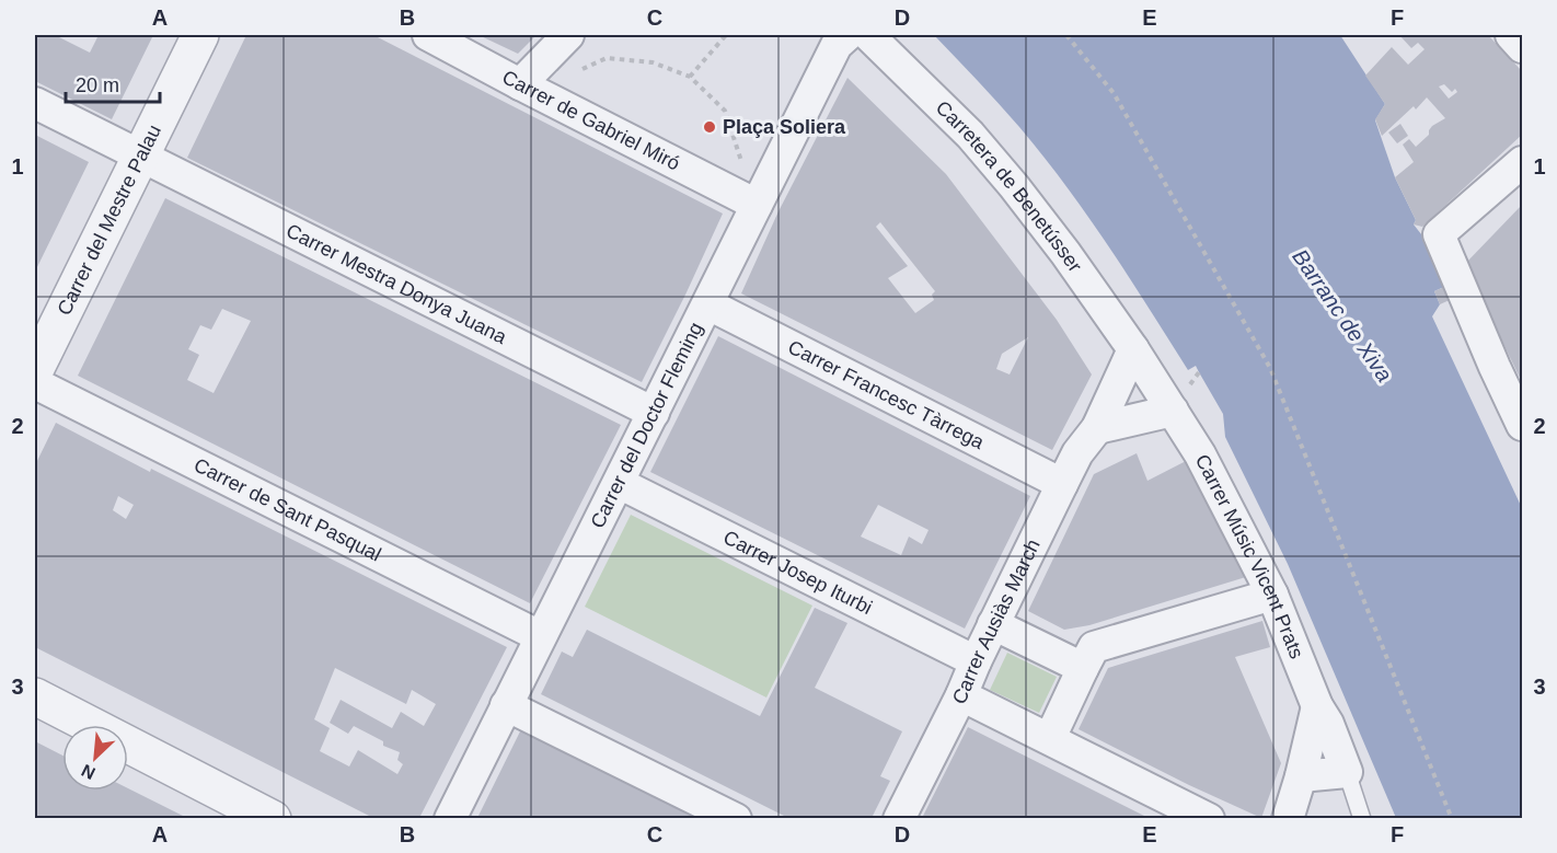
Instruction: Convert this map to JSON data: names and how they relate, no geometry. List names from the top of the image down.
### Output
{
  "streets": {
    "street": [
      "Carrer de Gabriel Miró",
      "Carretera de Benetússer",
      "Carrer del Mestre Palau",
      "Carrer Mestra Donya Juana",
      "Carrer Francesc Tàrrega",
      "Carrer del Doctor Fleming",
      "Carrer de Sant Pasqual",
      "Carrer Músic Vicent Prats",
      "Carrer Josep Iturbi",
      "Carrer Ausiàs March"
    ]
  },
  "crossings": [
    ["Carrer de Gabriel Miró", "Carrer del Doctor Fleming"],
    ["Carretera de Benetússer", "Carrer Músic Vicent Prats"],
    ["Carretera de Benetússer", "Carrer Ausiàs March"],
    ["Carrer del Mestre Palau", "Carrer Mestra Donya Juana"],
    ["Carrer Mestra Donya Juana", "Carrer del Doctor Fleming"],
    ["Carrer Francesc Tàrrega", "Carrer del Doctor Fleming"],
    ["Carrer Francesc Tàrrega", "Carrer Ausiàs March"],
    ["Carrer del Doctor Fleming", "Carrer de Sant Pasqual"],
    ["Carrer del Doctor Fleming", "Carrer Josep Iturbi"],
    ["Carrer Músic Vicent Prats", "Carrer Ausiàs March"],
    ["Carrer Josep Iturbi", "Carrer Ausiàs March"]
  ],
  "water": ["Barranc de Xiva"],
  "places": ["Plaça Soliera"],
  "scale_bar": "20 m",
  "north": "bottom left",
  "grid": {
    "columns": [
      "A",
      "B",
      "C",
      "D",
      "E",
      "F"
    ],
    "rows": ["1", "2", "3"]
  }
}
